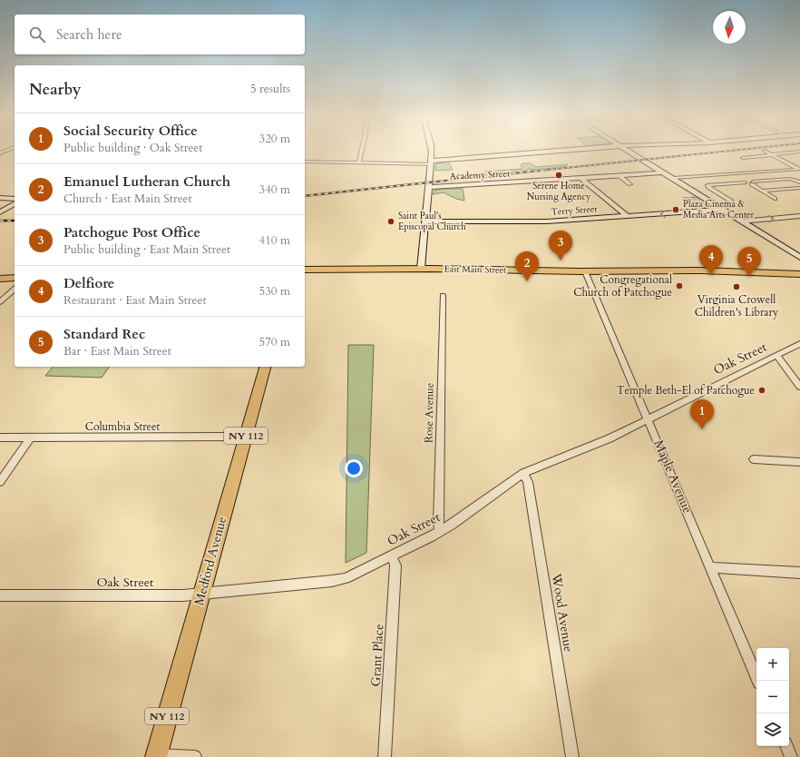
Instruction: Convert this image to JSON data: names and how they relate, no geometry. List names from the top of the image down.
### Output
{
  "streets": {
    "main road": ["East Main Street", "NY 112", "Medford Avenue"],
    "street": [
      "Academy Street",
      "Terry Street",
      "Oak Street",
      "Rose Avenue",
      "Columbia Street",
      "Maple Avenue",
      "Wood Avenue",
      "Grant Place"
    ]
  },
  "crossings": [
    ["East Main Street", "Maple Avenue"],
    ["Oak Street", "Rose Avenue"],
    ["Oak Street", "Maple Avenue"],
    ["Oak Street", "Medford Avenue"],
    ["Oak Street", "Wood Avenue"],
    ["Oak Street", "Grant Place"],
    ["Columbia Street", "Medford Avenue"]
  ],
  "places": [
    "Serene Home Nursing Agency",
    "Plaza Cinema & Media Arts Center",
    "Saint Paul's Episcopal Church",
    "Congregational Church of Patchogue",
    "Virginia Crowell Children's Library",
    "Temple Beth-El of Patchogue"
  ],
  "north": "bottom",
  "page": {
    "search": "Search here",
    "heading": ["Nearby", "5 results"],
    "list": [
      {
        "mark": "1",
        "name": "Social Security Office",
        "note": "Public building · Oak Street",
        "value": "320 m"
      },
      {
        "mark": "2",
        "name": "Emanuel Lutheran Church",
        "note": "Church · East Main Street",
        "value": "340 m"
      },
      {
        "mark": "3",
        "name": "Patchogue Post Office",
        "note": "Public building · East Main Street",
        "value": "410 m"
      },
      {
        "mark": "4",
        "name": "Delfiore",
        "note": "Restaurant · East Main Street",
        "value": "530 m"
      },
      {
        "mark": "5",
        "name": "Standard Rec",
        "note": "Bar · East Main Street",
        "value": "570 m"
      }
    ],
    "pins": [
      "3",
      "4",
      "5",
      "2",
      "1"
    ],
    "map_buttons": ["+", "−"]
  }
}
